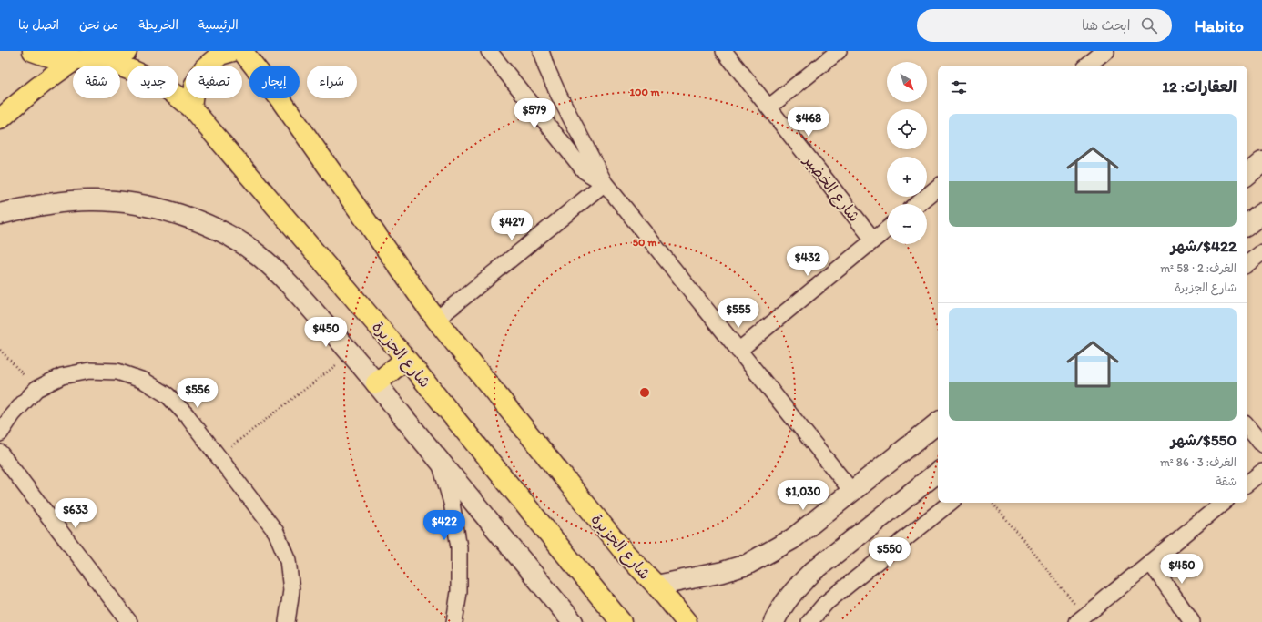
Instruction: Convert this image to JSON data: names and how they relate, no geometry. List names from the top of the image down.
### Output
{
  "streets": {
    "main road": ["شارع الجزيرة"],
    "street": ["شارع الخضير"]
  },
  "north": "bottom right",
  "page": {
    "header": "Habito",
    "search": "ابحث هنا",
    "nav": [
      "الرئيسية",
      "الخريطة",
      "من نحن",
      "اتصل بنا"
    ],
    "map_buttons": ["+", "−"],
    "chip": [
      "شراء",
      "إيجار",
      "تصفية",
      "جديد",
      "شقة"
    ],
    "heading": "العقارات: 12",
    "price": [
      "$579",
      "$468",
      "$427",
      "$432",
      "$555",
      "$450",
      "$556",
      "$1,030",
      "$633",
      "$422",
      "$550",
      "$450"
    ],
    "list": [
      {
        "name": "$422/شهر",
        "note": "الغرف: 2 · 58 m² · شارع الجزيرة"
      },
      {
        "name": "$550/شهر",
        "note": "الغرف: 3 · 86 m² · شقة"
      }
    ]
  },
  "rings": ["100 m", "50 m"]
}
